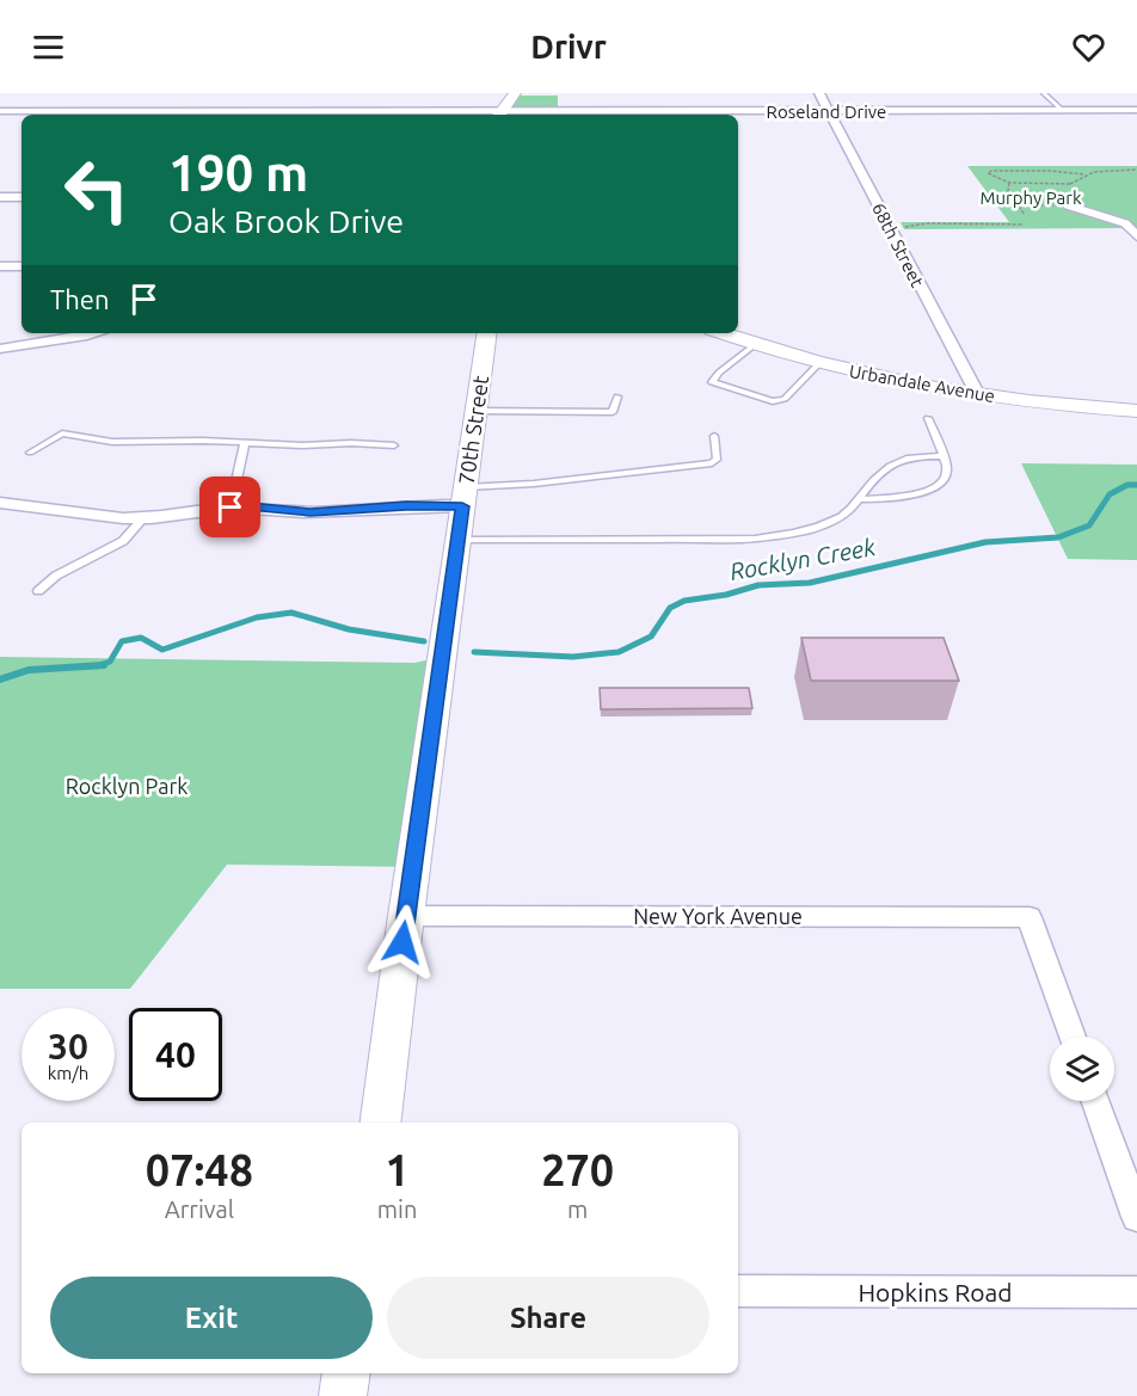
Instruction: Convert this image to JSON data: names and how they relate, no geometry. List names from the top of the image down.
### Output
{
  "streets": {
    "street": [
      "Roseland Drive",
      "68th Street",
      "Urbandale Avenue",
      "70th Street",
      "New York Avenue",
      "Hopkins Road"
    ]
  },
  "crossings": [
    ["Roseland Drive", "68th Street"],
    ["68th Street", "Urbandale Avenue"],
    ["70th Street", "New York Avenue"]
  ],
  "water": ["Rocklyn Creek"],
  "parks": ["Murphy Park", "Rocklyn Park"],
  "page": {
    "header": "Drivr",
    "turn": ["190 m", "Oak Brook Drive"],
    "then": "Then",
    "speed": "30 km/h",
    "limit": "40",
    "eta": [
      "07:48",
      "Arrival",
      "1",
      "min",
      "270",
      "m"
    ],
    "buttons": ["Exit", "Share"]
  }
}
